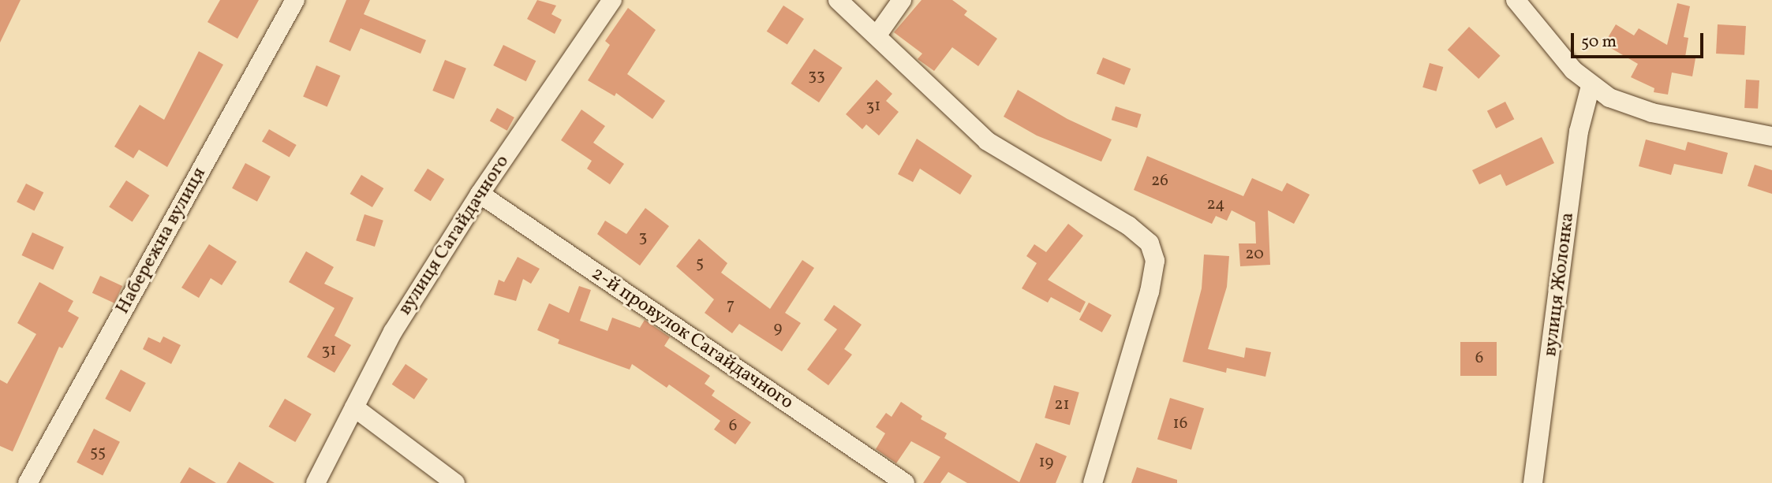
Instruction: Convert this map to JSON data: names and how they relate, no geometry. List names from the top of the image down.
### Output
{
  "streets": {
    "street": [
      "вулиця Сагайдачного",
      "Набережна вулиця",
      "вулиця Жолонка",
      "2-й провулок Сагайдачного"
    ]
  },
  "crossings": [
    ["вулиця Сагайдачного", "2-й провулок Сагайдачного"]
  ],
  "house_numbers": [
    "33",
    "31",
    "26",
    "24",
    "3",
    "20",
    "5",
    "7",
    "9",
    "31",
    "6",
    "21",
    "16",
    "6",
    "55",
    "19"
  ],
  "scale_bar": "50 m"
}
